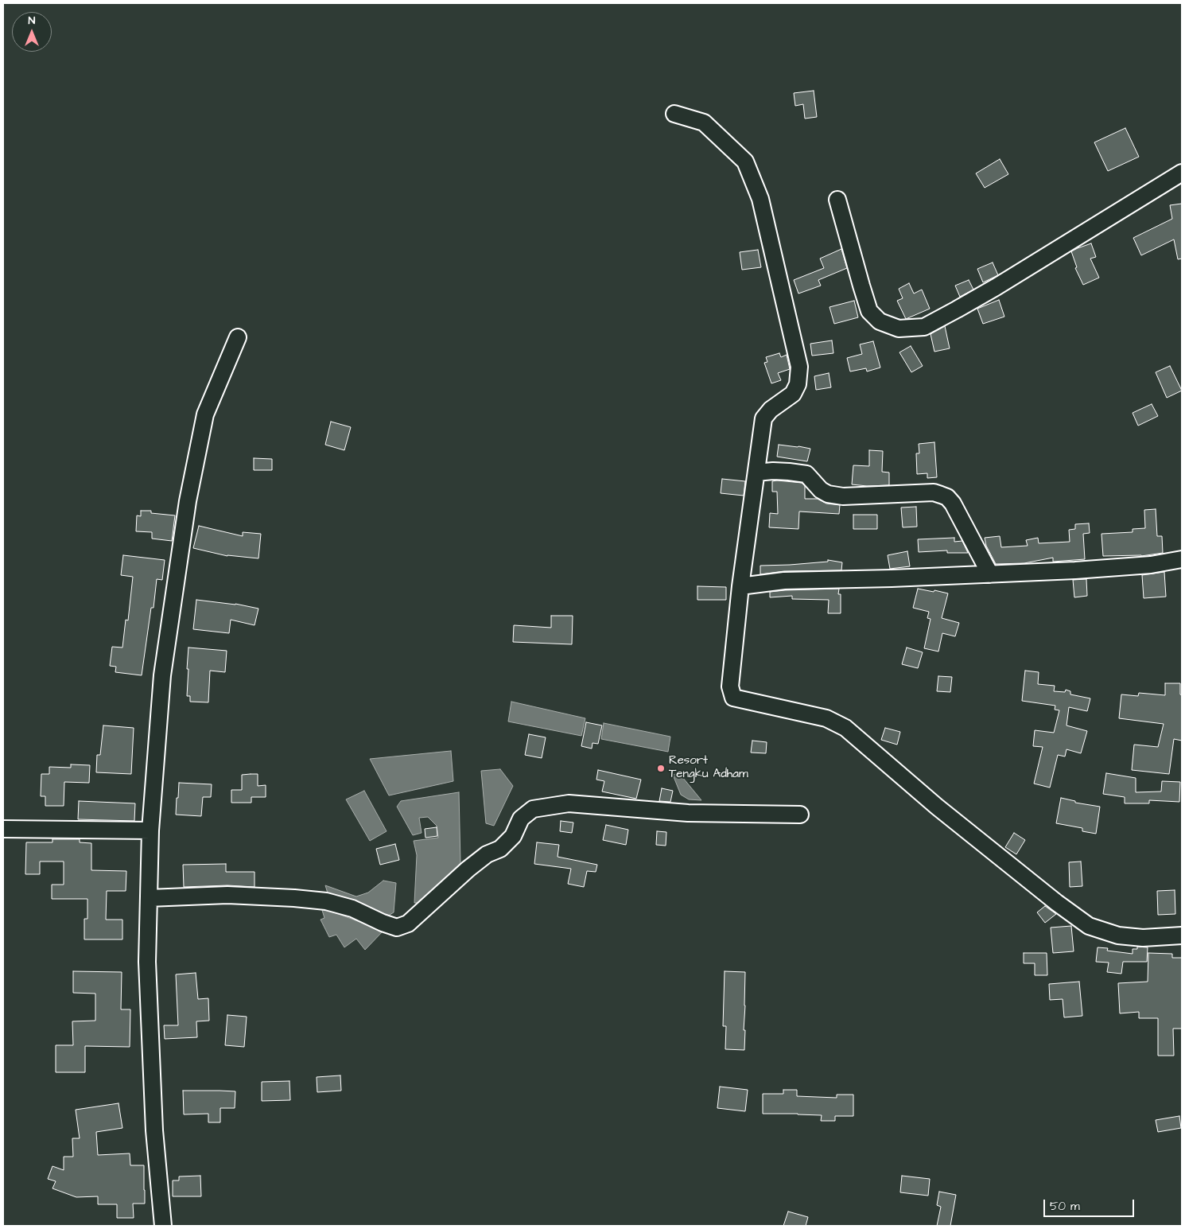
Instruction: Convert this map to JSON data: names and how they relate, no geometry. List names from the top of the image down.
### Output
{
  "places": ["Resort Tengku Adham"],
  "scale_bar": "50 m",
  "north": "top"
}
